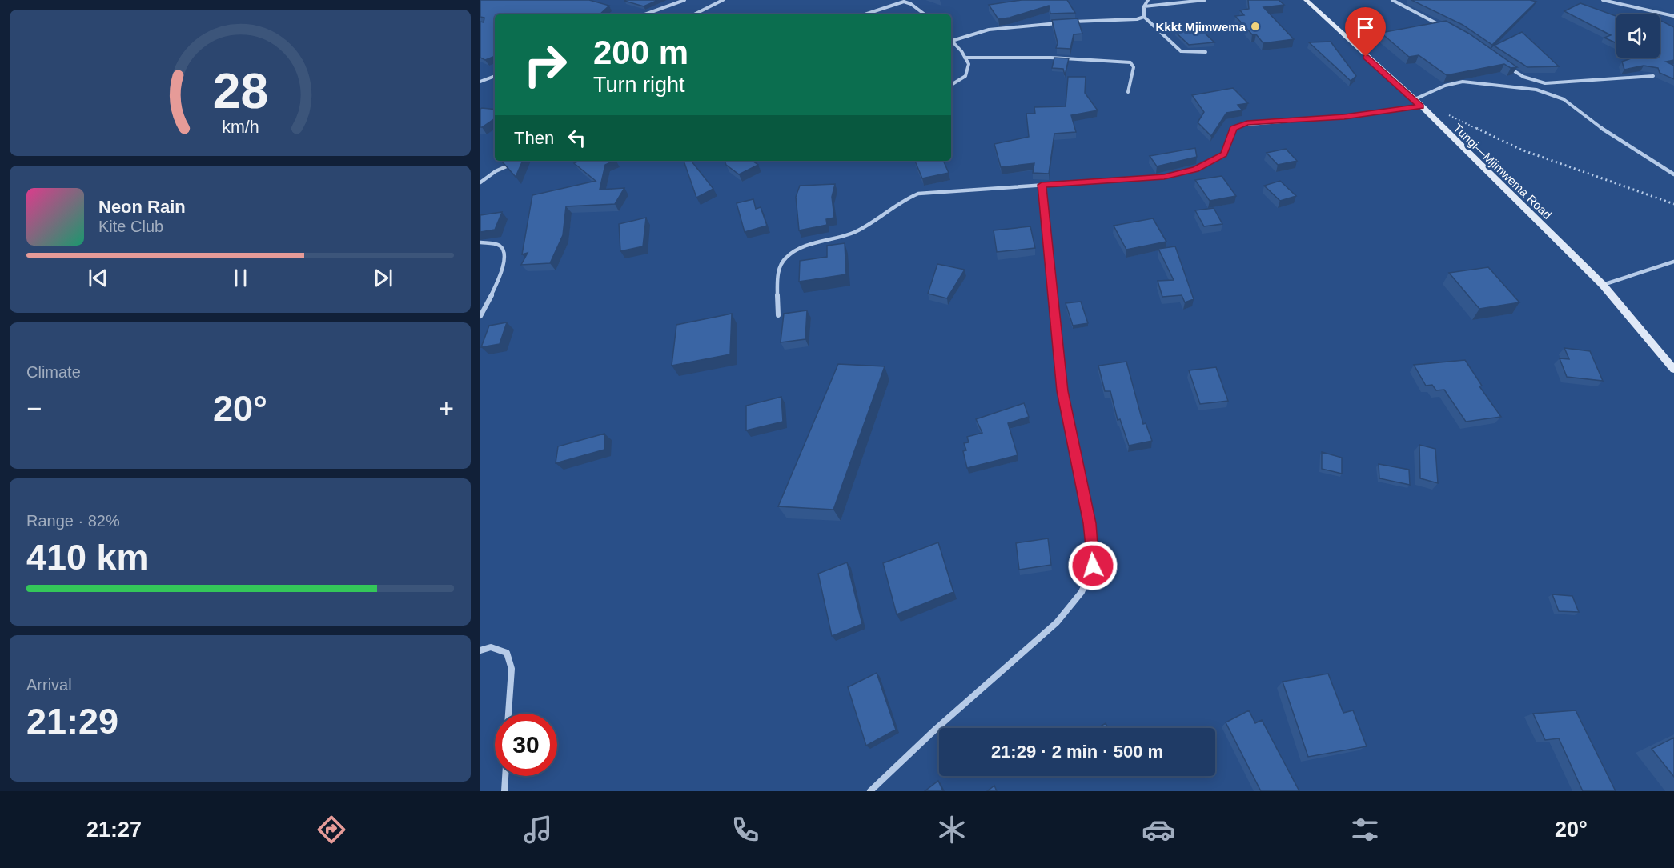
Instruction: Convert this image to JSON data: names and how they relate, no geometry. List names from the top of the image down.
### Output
{
  "streets": {
    "street": ["Tungi—Mjimwema Road"]
  },
  "places": ["Kkkt Mjimwema"],
  "page": {
    "turn": ["200 m", "Turn right"],
    "then": "Then",
    "song": ["Neon Rain", "Kite Club"],
    "tile": [
      "Climate",
      ["Range · 82%", "410 km"],
      ["Arrival", "21:29"]
    ],
    "heat": ["−", "20°", "+"],
    "limit": "30",
    "trip": "21:29 · 2 min · 500 m",
    "tabs": ["21:27", "20°"],
    "gauge": ["28", "km/h"]
  }
}
